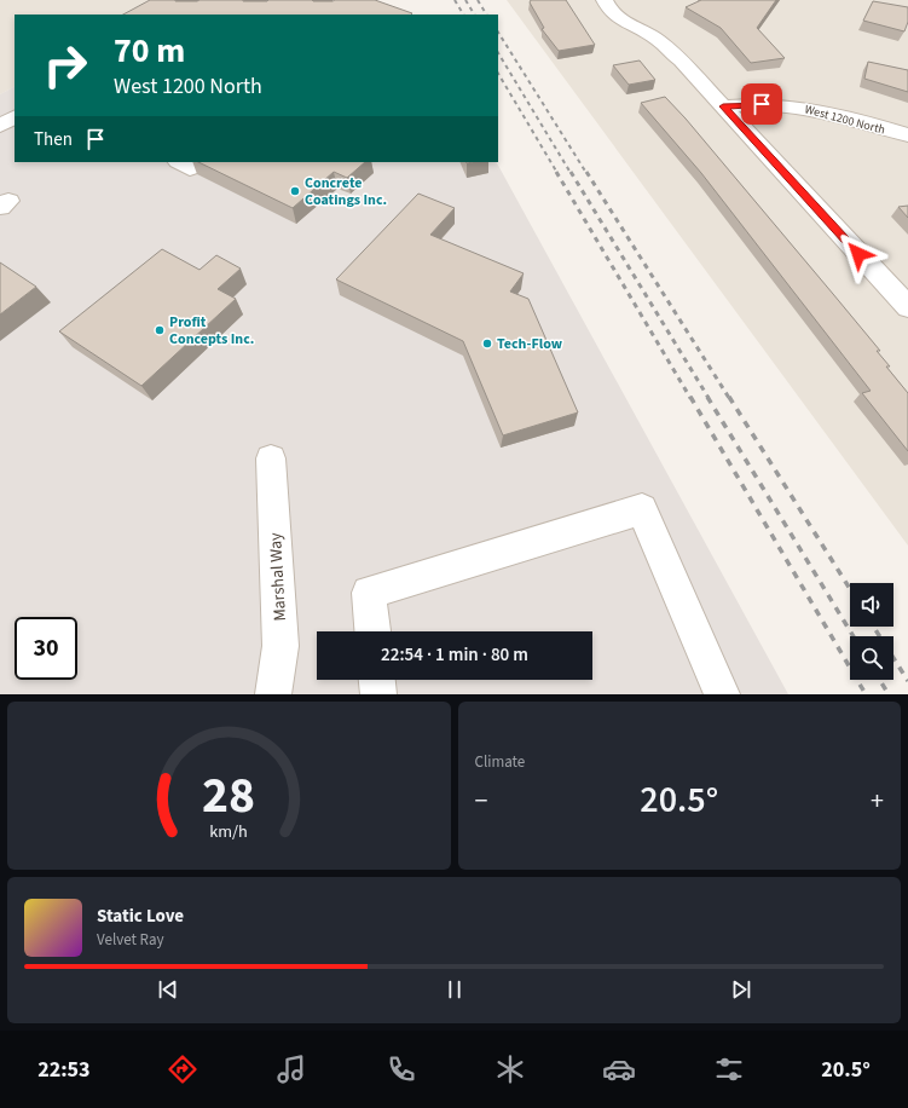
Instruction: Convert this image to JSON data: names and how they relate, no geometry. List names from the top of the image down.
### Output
{
  "streets": {
    "street": ["West 1200 North", "Marshal Way"]
  },
  "places": ["Concrete Coatings Inc.", "Profit Concepts Inc.", "Tech-Flow"],
  "page": {
    "turn": ["70 m", "West 1200 North"],
    "then": "Then",
    "limit": "30",
    "trip": "22:54 · 1 min · 80 m",
    "tile": "Climate",
    "heat": ["−", "20.5°", "+"],
    "song": ["Static Love", "Velvet Ray"],
    "tabs": ["22:53", "20.5°"],
    "gauge": ["28", "km/h"]
  }
}
